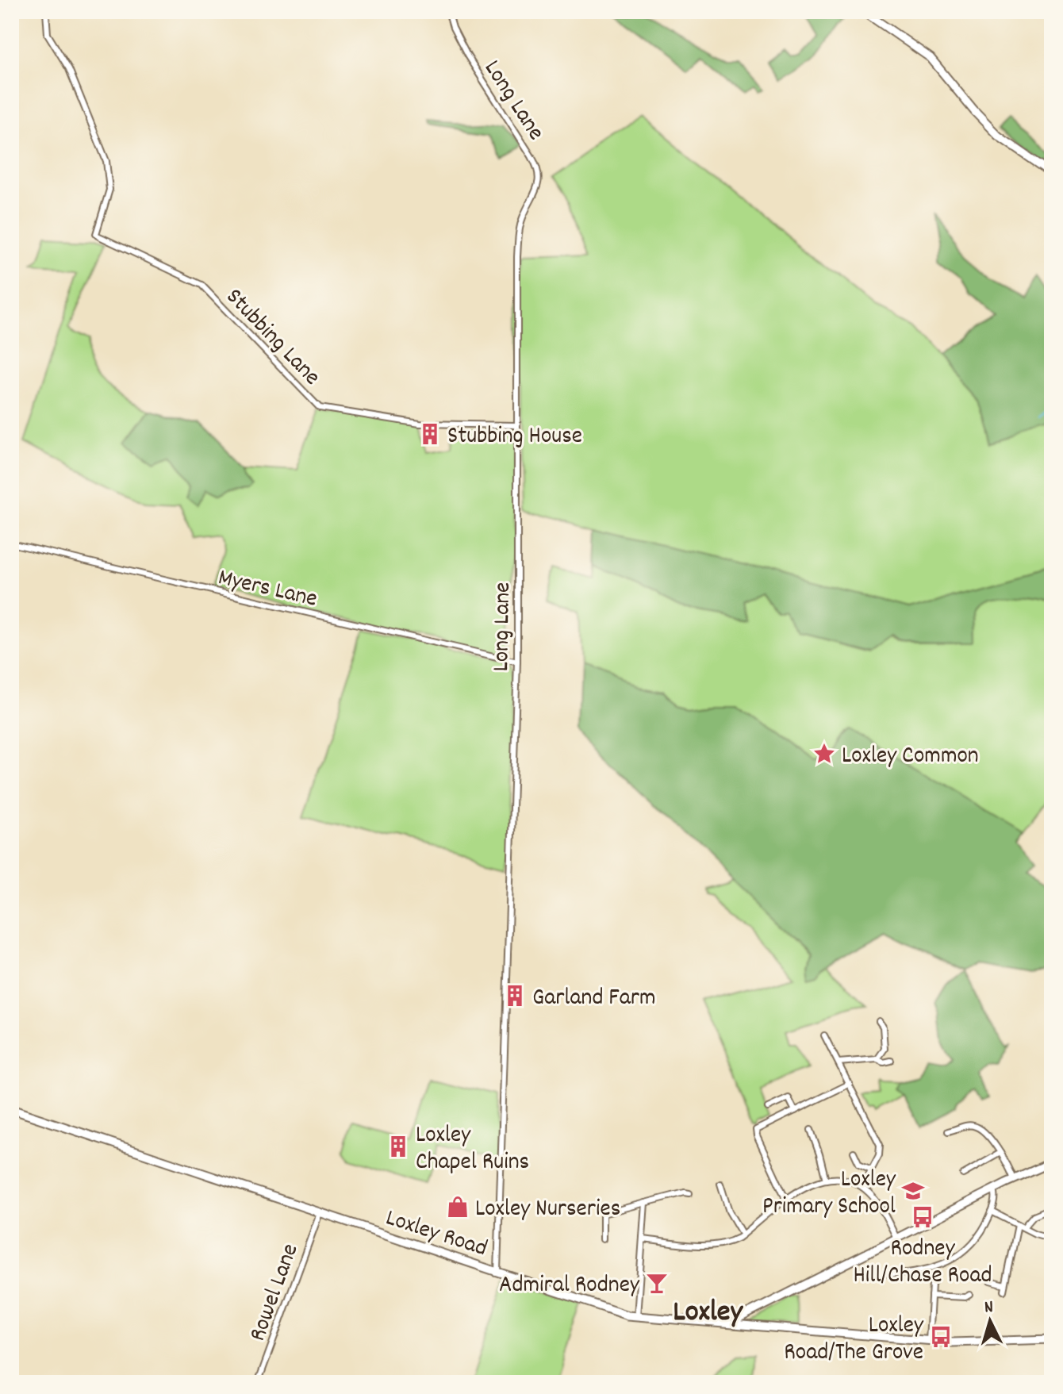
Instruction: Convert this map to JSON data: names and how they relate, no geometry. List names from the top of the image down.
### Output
{
  "streets": {
    "main road": ["Loxley Road"],
    "street": [
      "Long Lane",
      "Stubbing Lane",
      "Myers Lane",
      "Rowel Lane"
    ]
  },
  "crossings": [
    ["Long Lane", "Stubbing Lane"],
    ["Long Lane", "Myers Lane"],
    ["Long Lane", "Loxley Road"],
    ["Loxley Road", "Rowel Lane"]
  ],
  "districts": ["Loxley"],
  "places": {
    "building": ["Stubbing House", "Garland Farm", "Loxley Chapel Ruins"],
    "place": ["Loxley Common"],
    "school or university": ["Loxley Primary School"],
    "shop": ["Loxley Nurseries"],
    "bus stop": ["Rodney Hill/Chase Road", "Loxley Road/The Grove"],
    "bar": ["Admiral Rodney"]
  },
  "north": "top"
}
